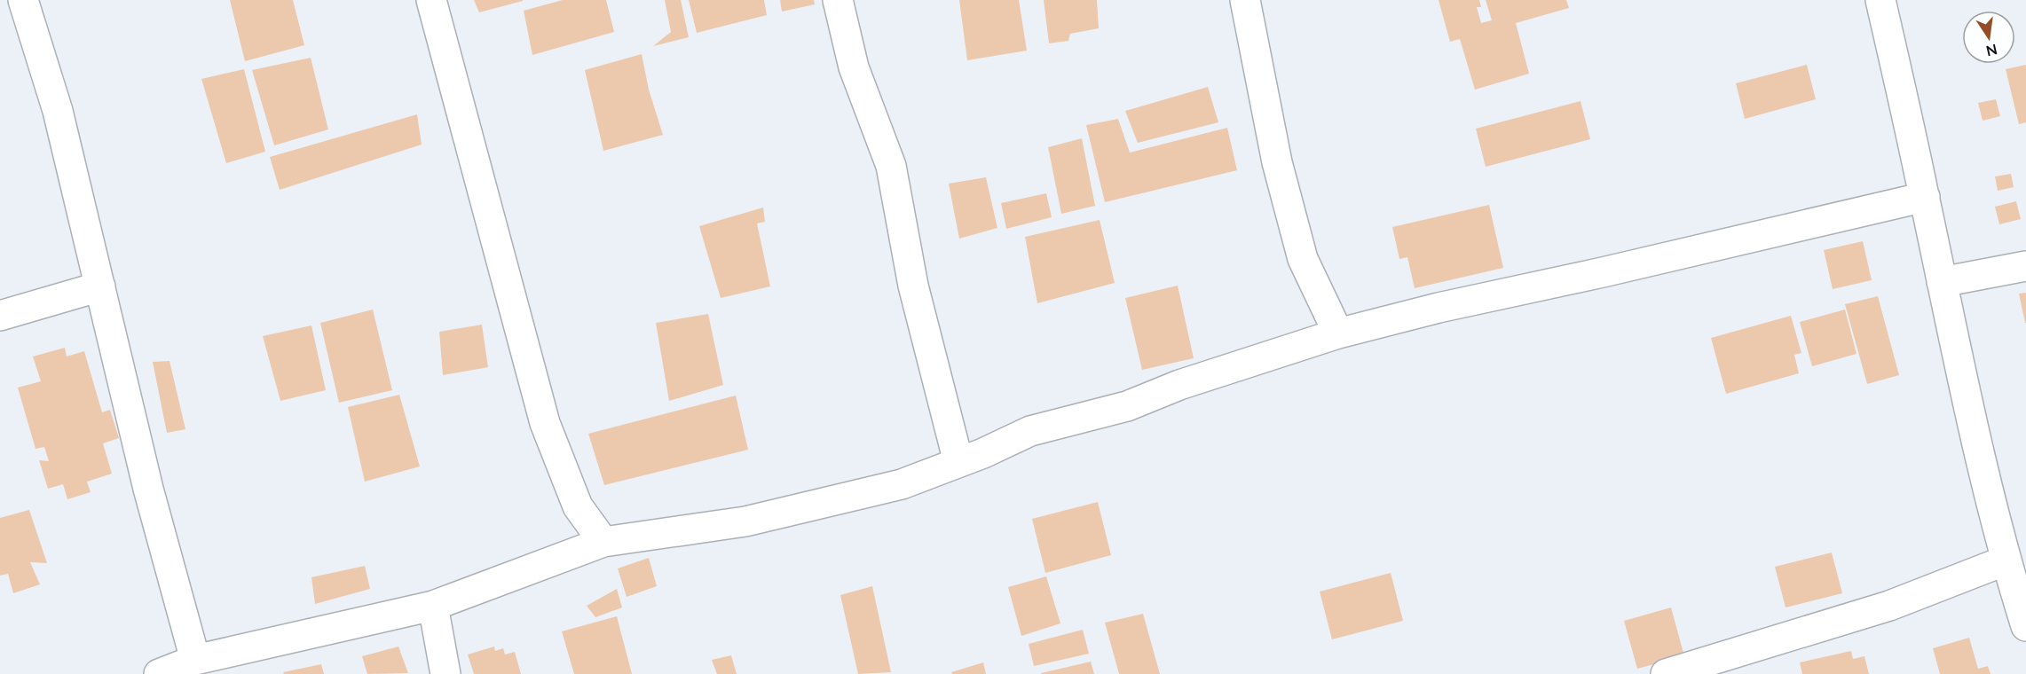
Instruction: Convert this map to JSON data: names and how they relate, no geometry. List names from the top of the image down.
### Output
{
  "north": "bottom"
}
